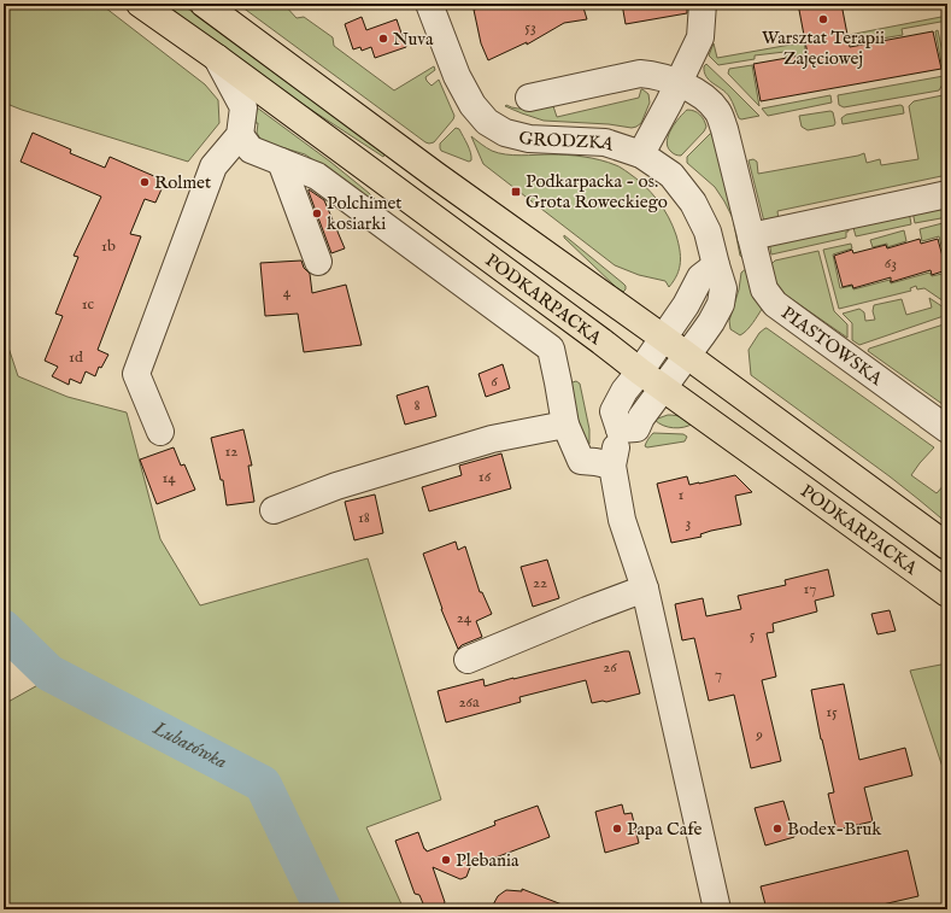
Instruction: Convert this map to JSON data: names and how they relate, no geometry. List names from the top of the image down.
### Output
{
  "streets": {
    "main road": ["PODKARPACKA"],
    "street": ["GRODZKA", "PIASTOWSKA"]
  },
  "crossings": [
    ["GRODZKA", "PODKARPACKA"]
  ],
  "water": ["Lubatówka"],
  "places": {
    "other": [
      "Warsztat Terapii Zajęciowej",
      "Nuva",
      "Rolmet",
      "Polchimet kosiarki",
      "Papa Cafe",
      "Bodex-Bruk",
      "Plebania"
    ],
    "transit": ["Podkarpacka - os. Grota Roweckiego"]
  },
  "house_numbers": [
    "53",
    "1b",
    "63",
    "4",
    "1c",
    "1d",
    "6",
    "8",
    "12",
    "16",
    "14",
    "1",
    "18",
    "3",
    "22",
    "17",
    "24",
    "5",
    "26",
    "7",
    "26a",
    "15",
    "9"
  ]
}
